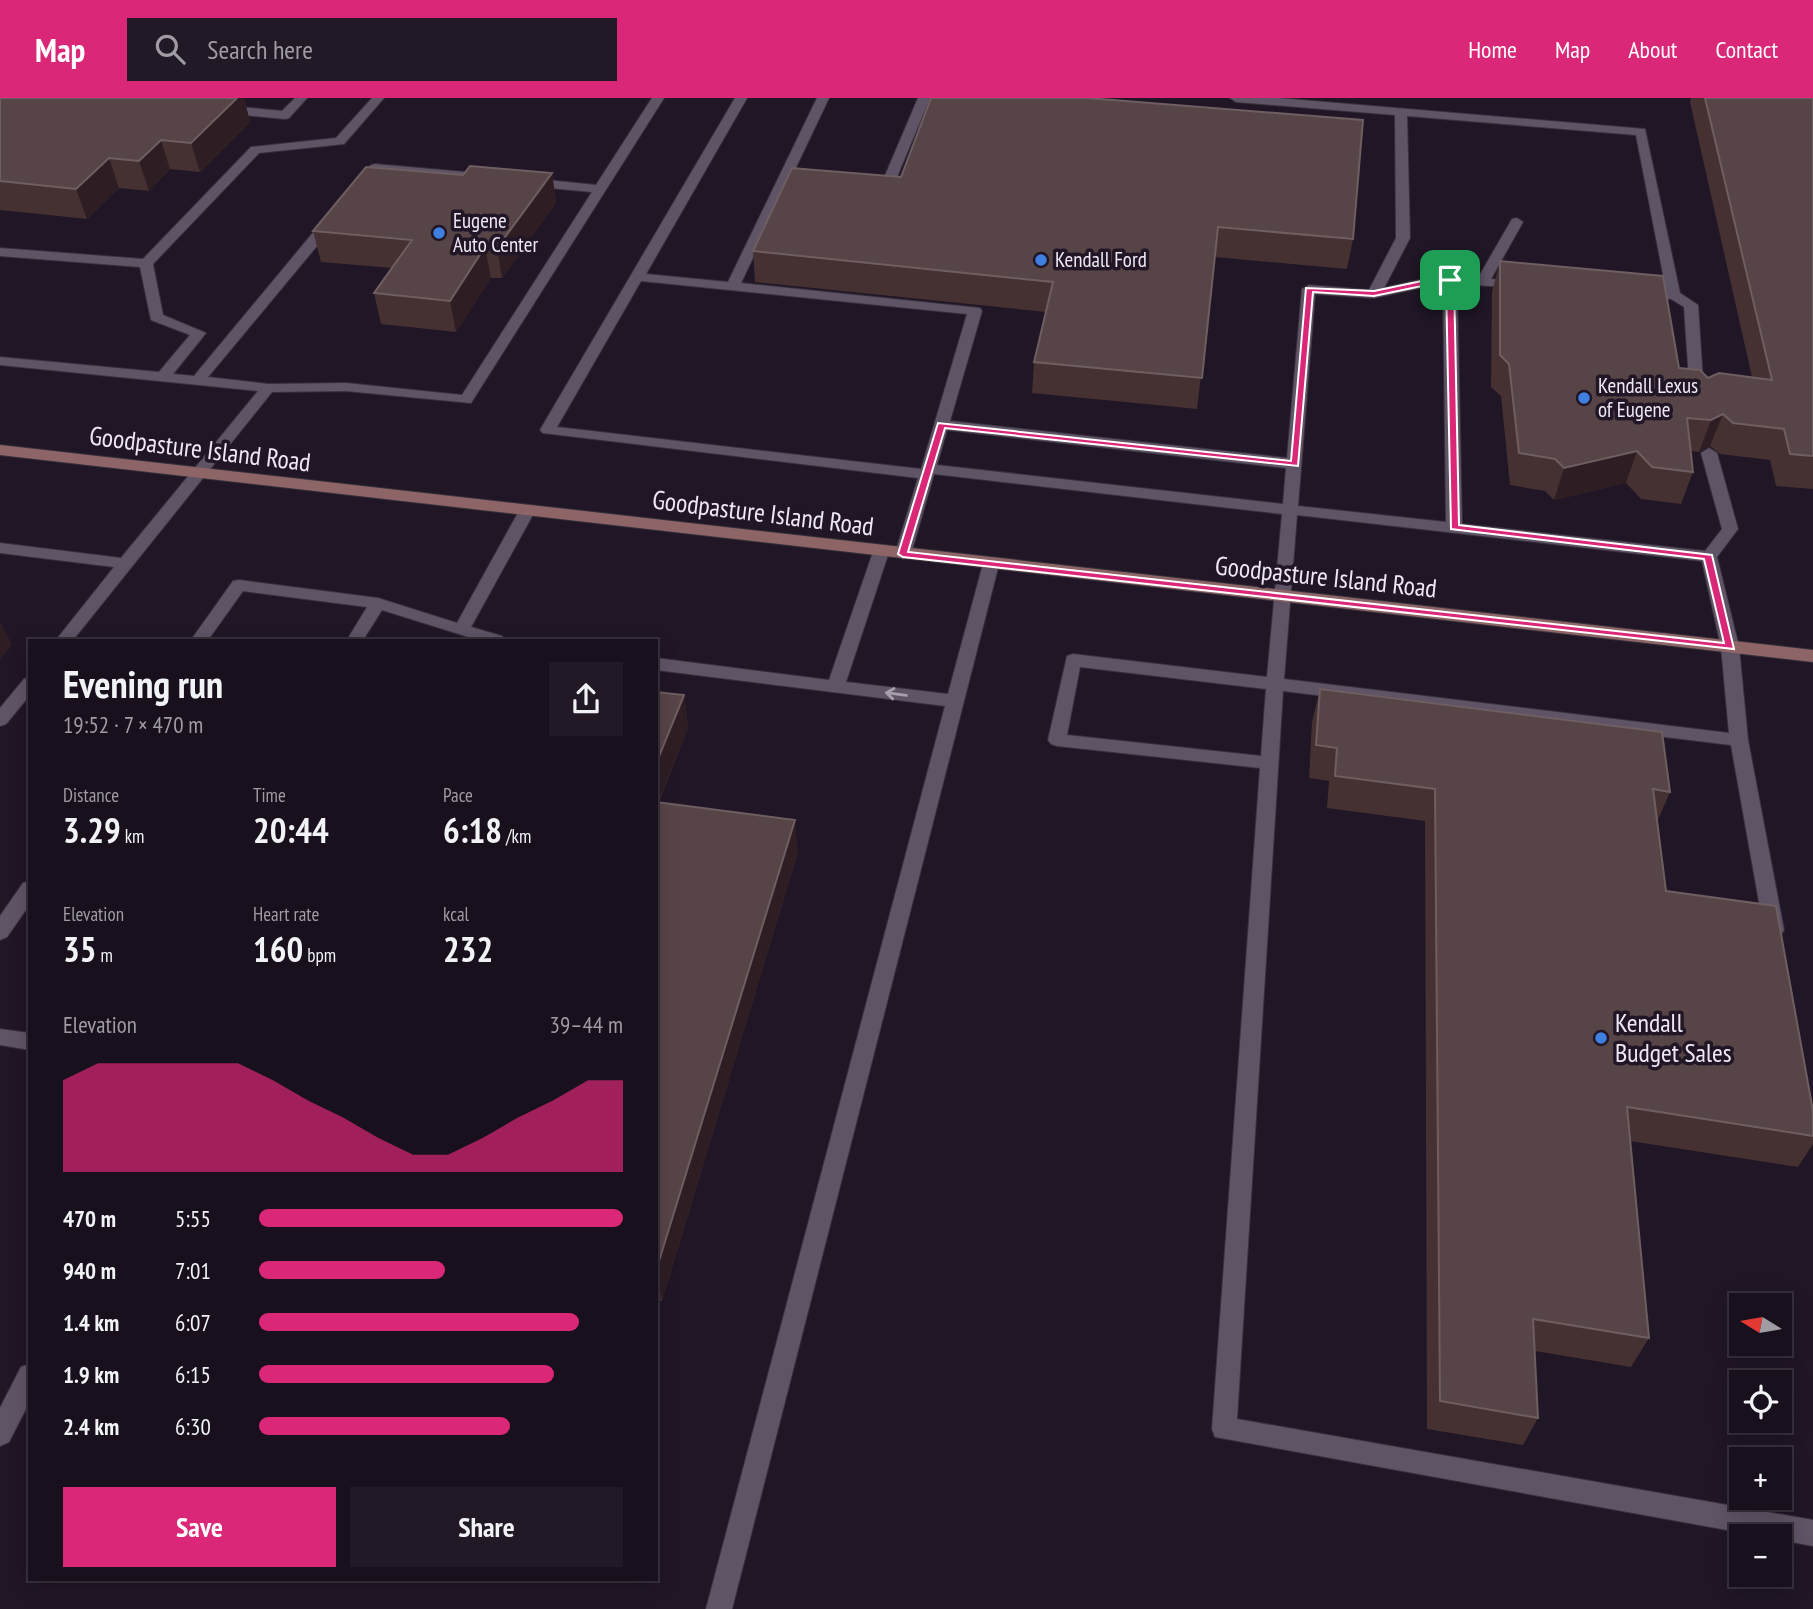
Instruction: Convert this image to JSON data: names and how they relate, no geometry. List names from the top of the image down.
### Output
{
  "streets": {
    "main road": ["Goodpasture Island Road"]
  },
  "places": [
    "Eugene Auto Center",
    "Kendall Ford",
    "Kendall Lexus of Eugene",
    "Kendall Budget Sales"
  ],
  "north": "left",
  "page": {
    "header": "Map",
    "search": "Search here",
    "nav": [
      "Home",
      "Map",
      "About",
      "Contact"
    ],
    "heading": ["Evening run", "19:52 · 7 × 470 m"],
    "stats": [
      ["Distance", "3.29 km"],
      ["Time", "20:44"],
      ["Pace", "6:18 /km"],
      ["Elevation", "35 m"],
      ["Heart rate", "160 bpm"],
      ["kcal", "232"]
    ],
    "chart": ["Elevation", "39–44 m"],
    "list": [
      {
        "name": "470 m",
        "note": "5:55"
      },
      {
        "name": "940 m",
        "note": "7:01"
      },
      {
        "name": "1.4 km",
        "note": "6:07"
      },
      {
        "name": "1.9 km",
        "note": "6:15"
      },
      {
        "name": "2.4 km",
        "note": "6:30"
      }
    ],
    "map_buttons": ["+", "−"],
    "buttons": ["Save", "Share"]
  }
}
